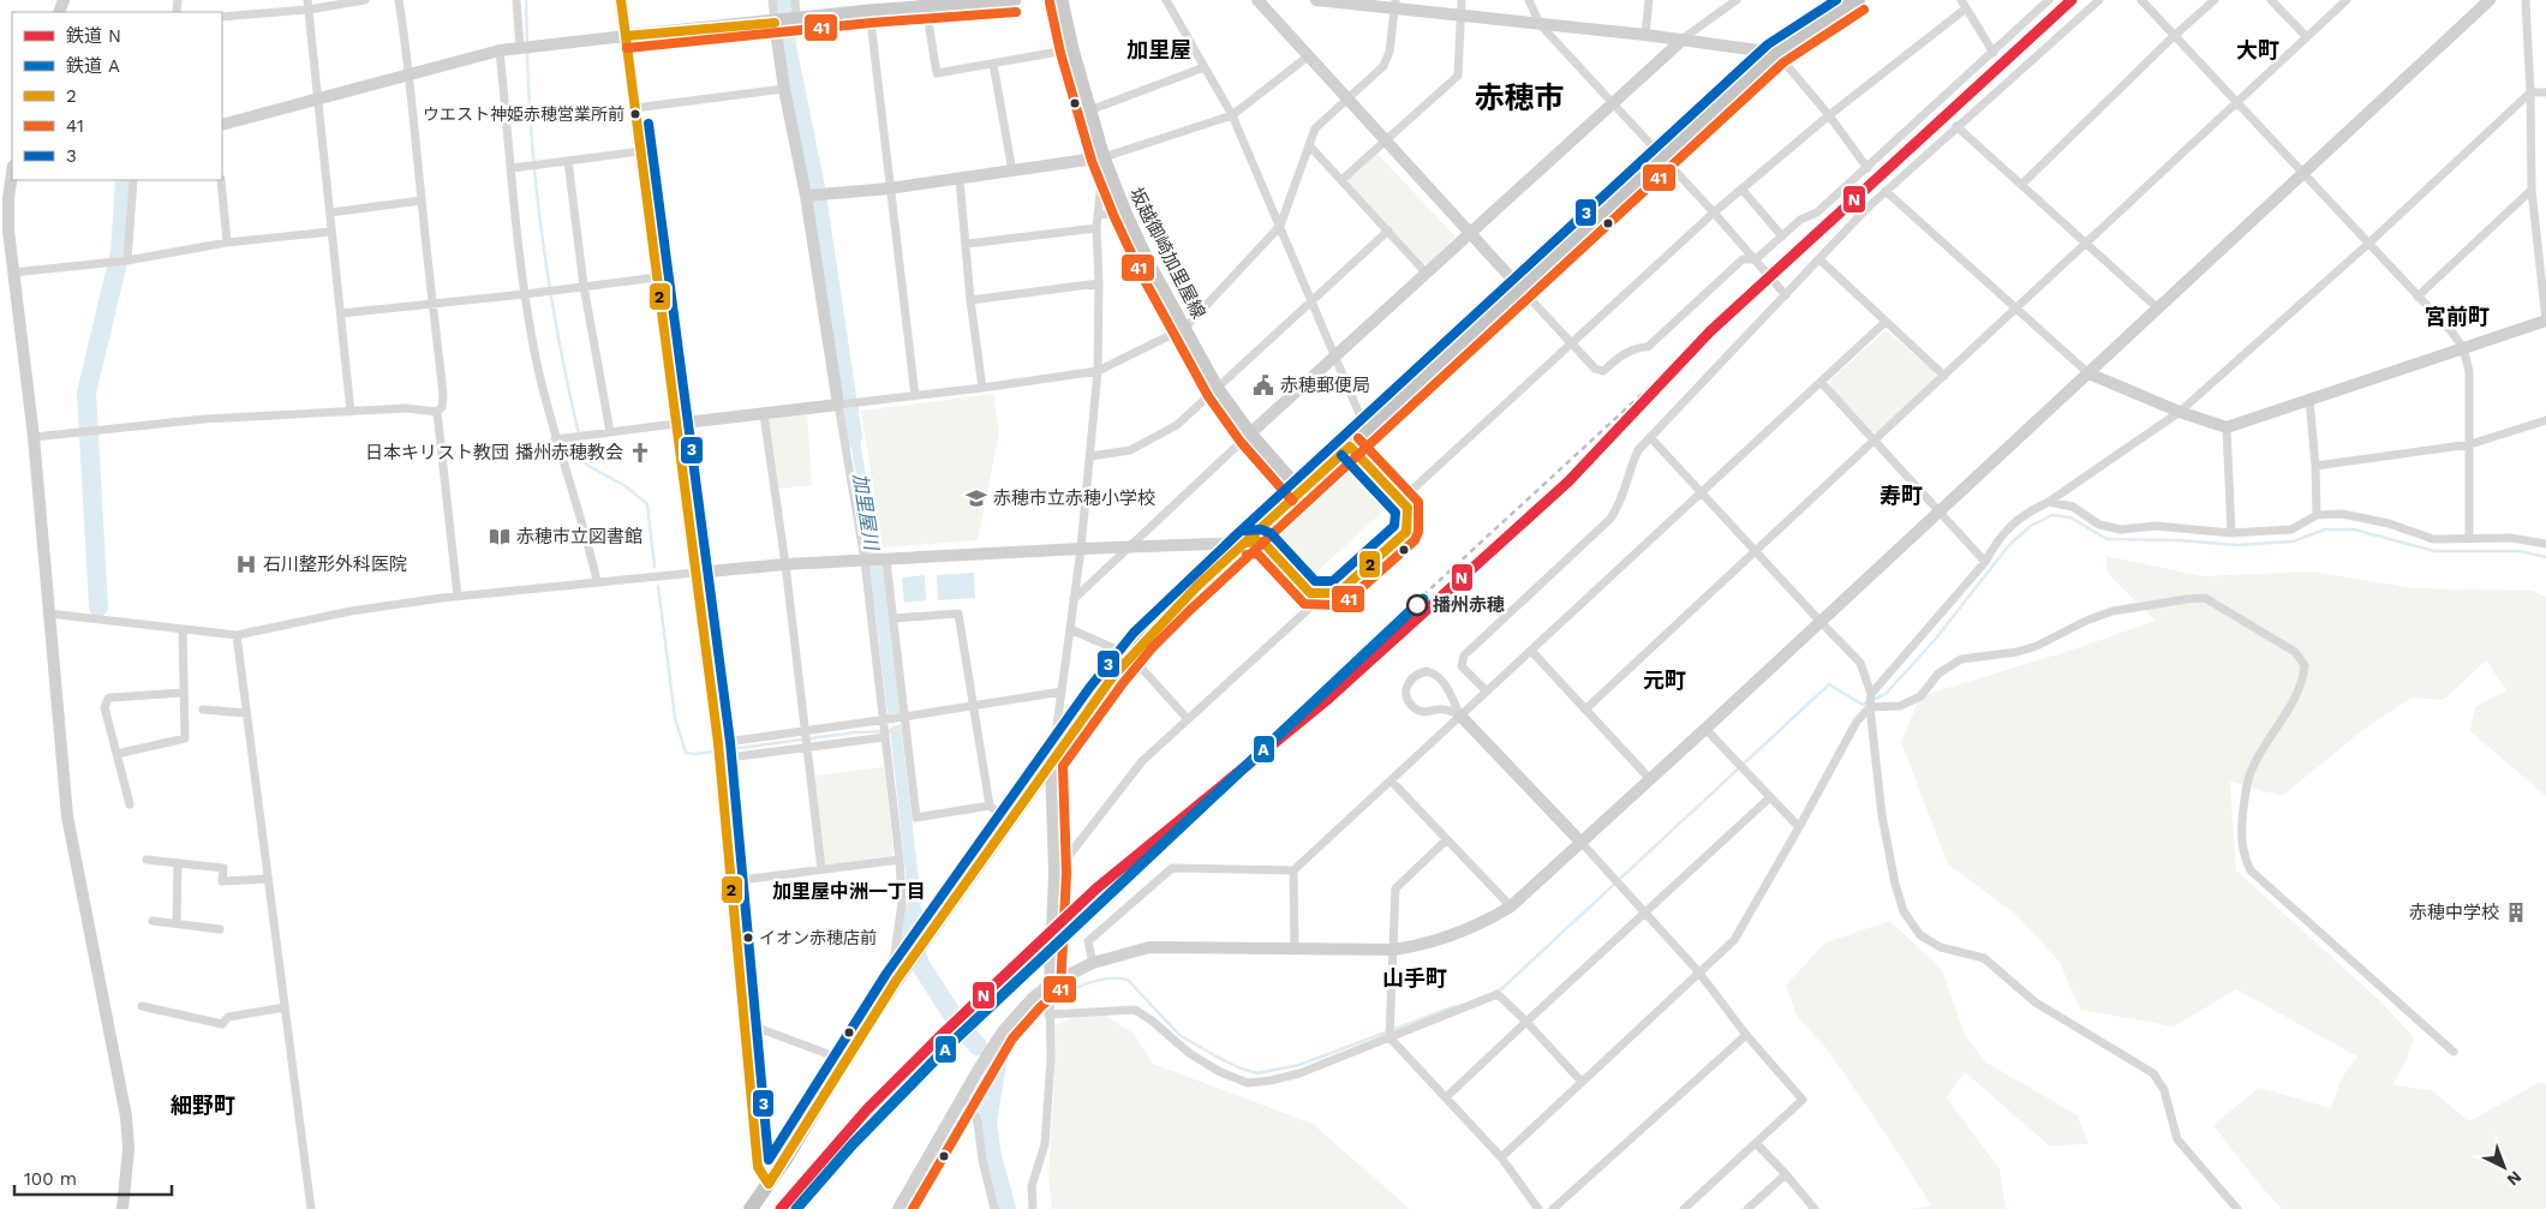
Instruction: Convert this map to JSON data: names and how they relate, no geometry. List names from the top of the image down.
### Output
{
  "streets": {
    "main road": ["坂越御崎加里屋線"]
  },
  "districts": [
    "加里屋",
    "大町",
    "赤穂市",
    "宮前町",
    "寿町",
    "元町",
    "加里屋中洲一丁目",
    "山手町",
    "細野町"
  ],
  "water": ["加里屋川"],
  "places": {
    "other": ["ウエスト神姫赤穂営業所前", "播州赤穂", "イオン赤穂店前"],
    "public building": ["赤穂郵便局"],
    "church": ["日本キリスト教団 播州赤穂教会"],
    "school or university": ["赤穂市立赤穂小学校"],
    "library": ["赤穂市立図書館"],
    "hospital": ["石川整形外科医院"],
    "building": ["赤穂中学校"]
  },
  "lines": [
    "rail line N",
    "transit line 2",
    "transit line 3",
    "transit line 41",
    "rail line A"
  ],
  "legend": [
    "鉄道 N",
    "鉄道 A",
    "2",
    "41",
    "3"
  ],
  "scale_bar": "100 m",
  "north": "bottom right"
}
